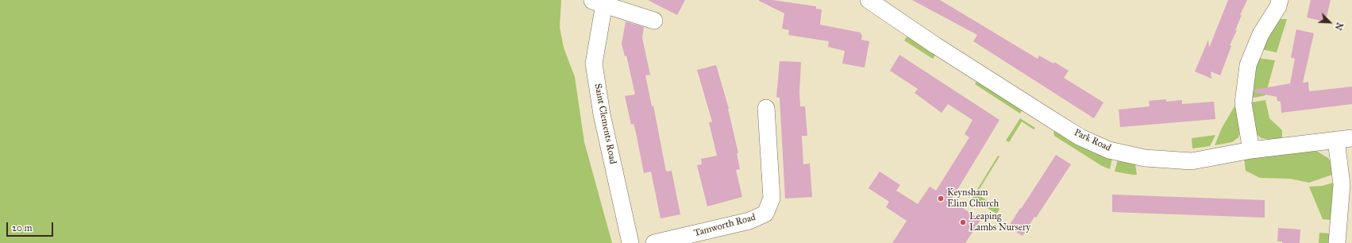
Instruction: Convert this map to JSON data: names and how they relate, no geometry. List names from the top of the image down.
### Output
{
  "streets": {
    "street": ["Saint Clements Road", "Park Road", "Tamworth Road"]
  },
  "places": ["Keynsham Elim Church", "Leaping Lambs Nursery"],
  "scale_bar": "20 m",
  "north": "bottom right"
}
